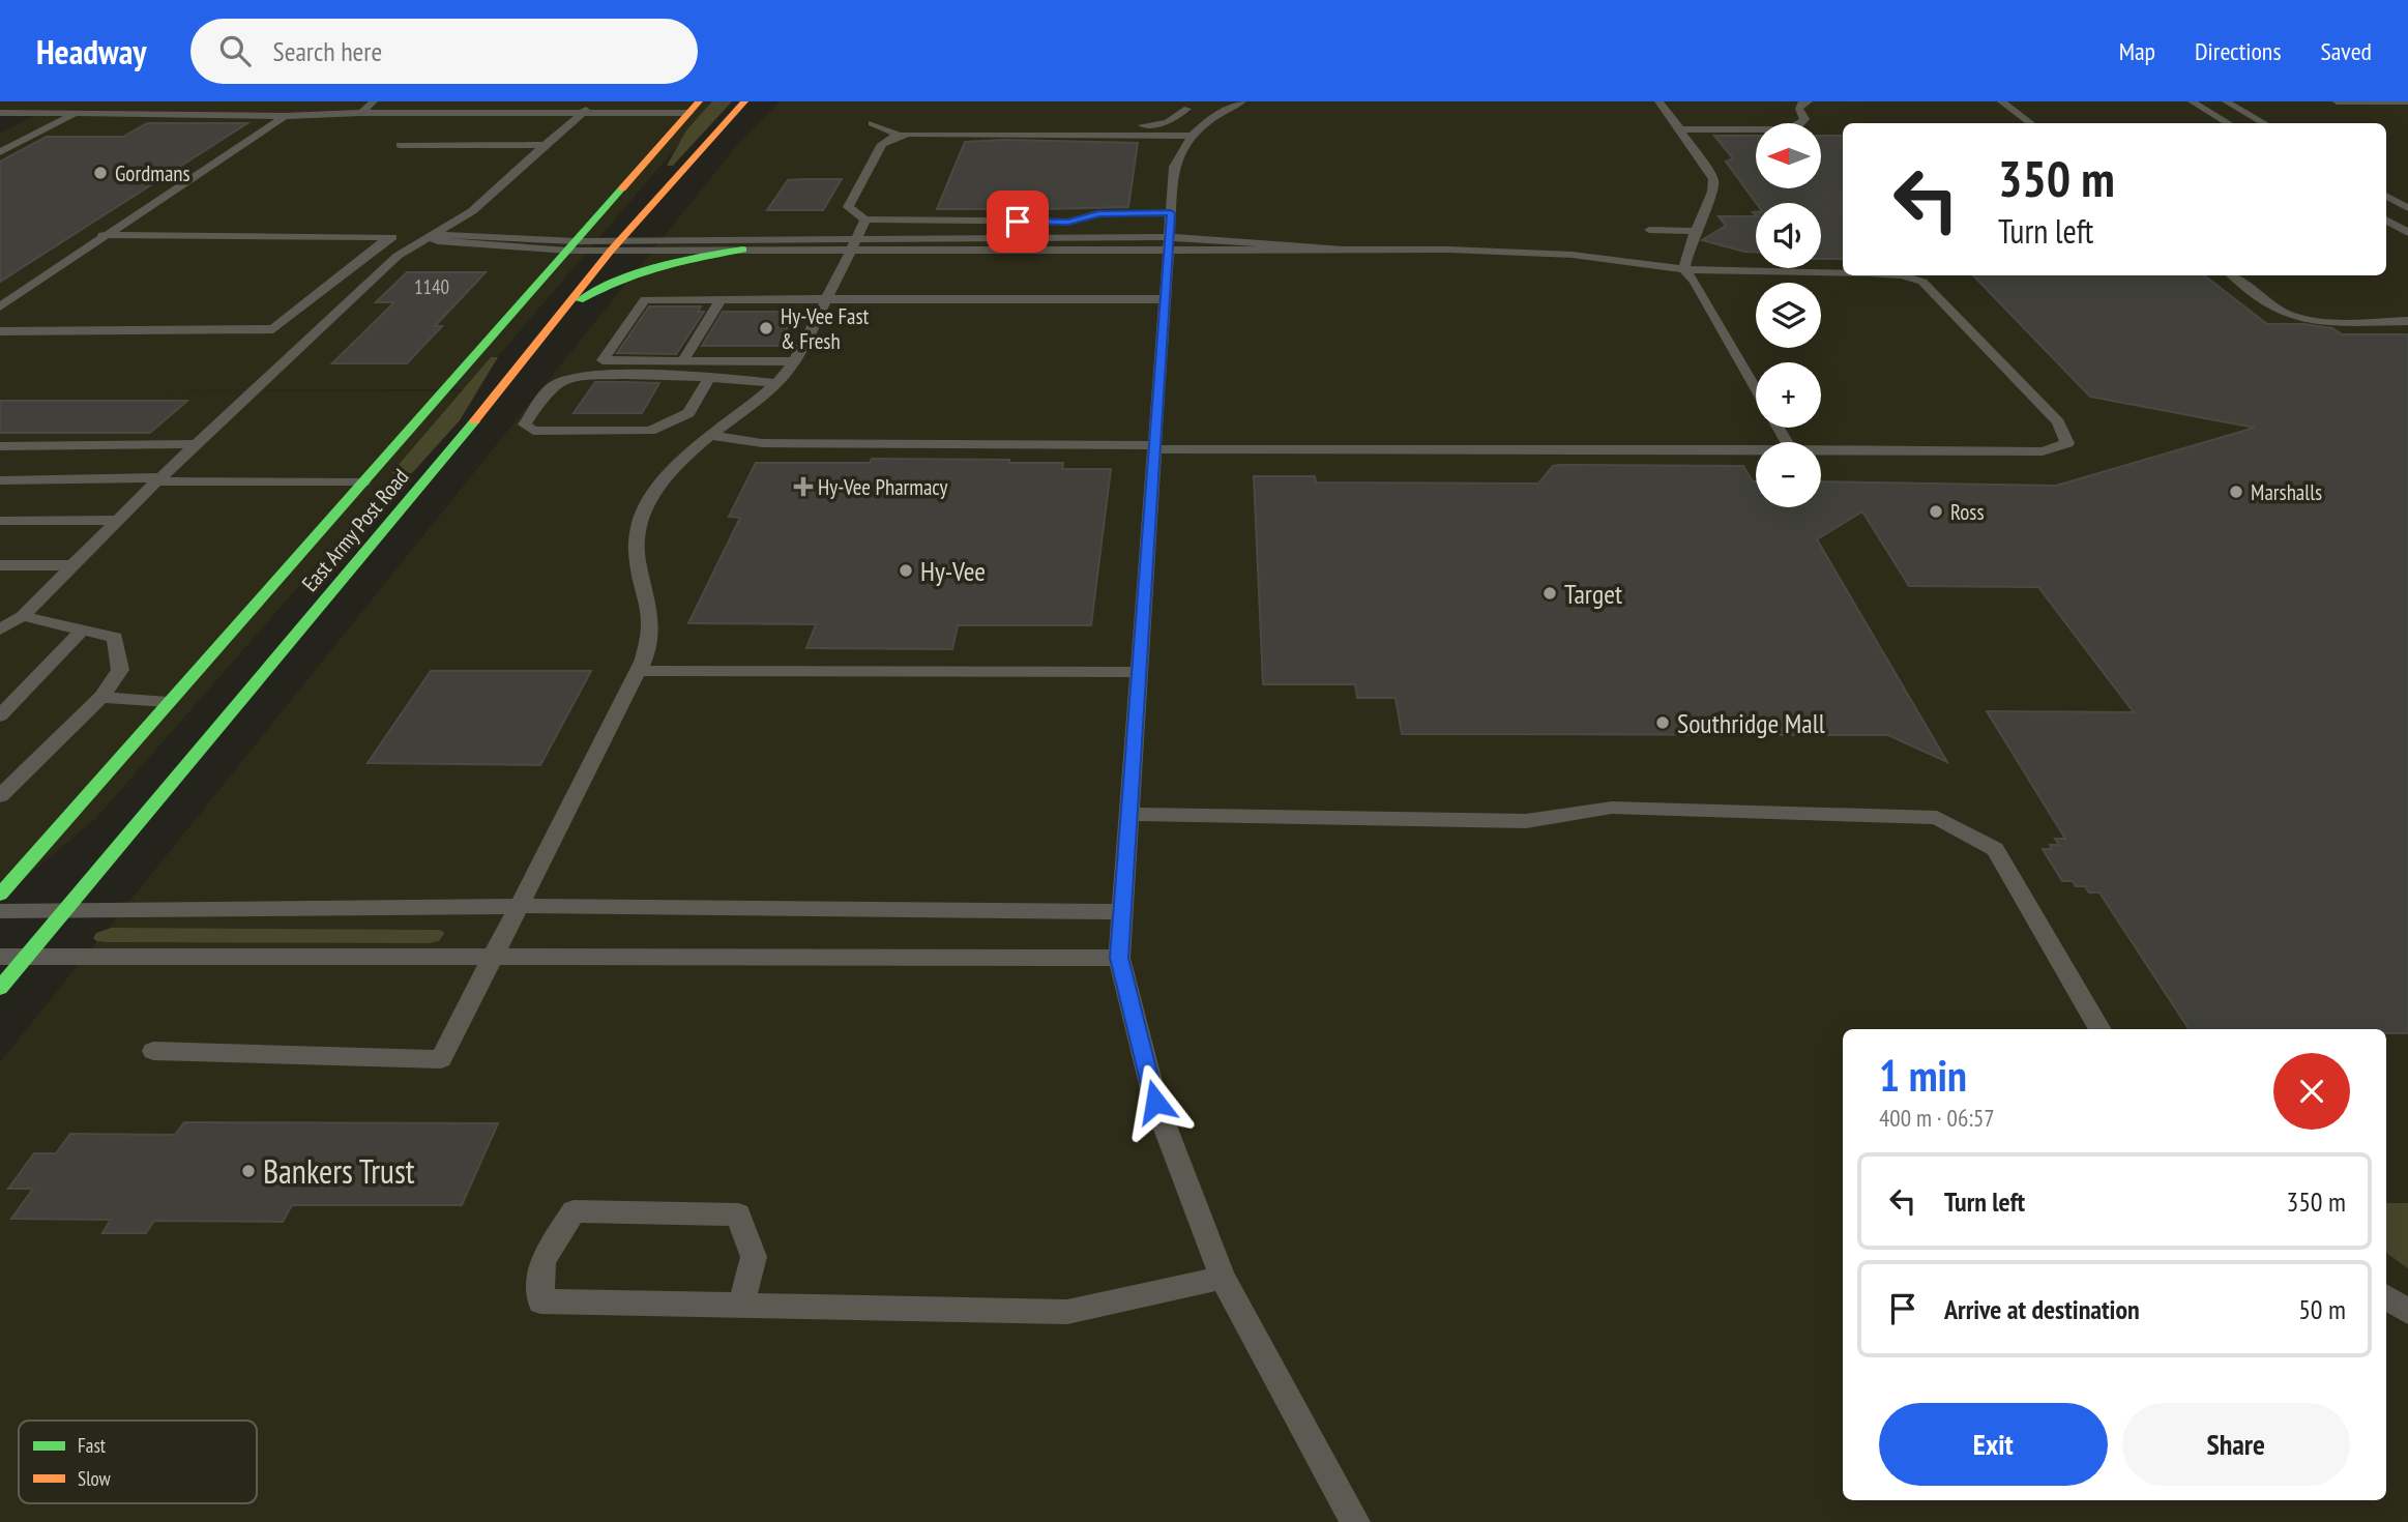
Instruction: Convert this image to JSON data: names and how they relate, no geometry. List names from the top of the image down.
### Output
{
  "streets": {
    "main road": ["East Army Post Road"]
  },
  "places": {
    "other": [
      "Gordmans",
      "Hy-Vee Fast & Fresh",
      "Marshalls",
      "Ross",
      "Hy-Vee",
      "Target",
      "Southridge Mall",
      "Bankers Trust"
    ],
    "health": ["Hy-Vee Pharmacy"]
  },
  "house_numbers": ["1140"],
  "legend": ["Fast", "Slow"],
  "north": "left",
  "page": {
    "header": "Headway",
    "search": "Search here",
    "nav": ["Map", "Directions", "Saved"],
    "map_buttons": ["+", "−"],
    "turn": ["350 m", "Turn left"],
    "heading": ["1 min", "400 m · 06:57"],
    "list": [
      {
        "name": "Turn left",
        "value": "350 m"
      },
      {
        "name": "Arrive at destination",
        "value": "50 m"
      }
    ],
    "buttons": ["Exit", "Share"]
  }
}
